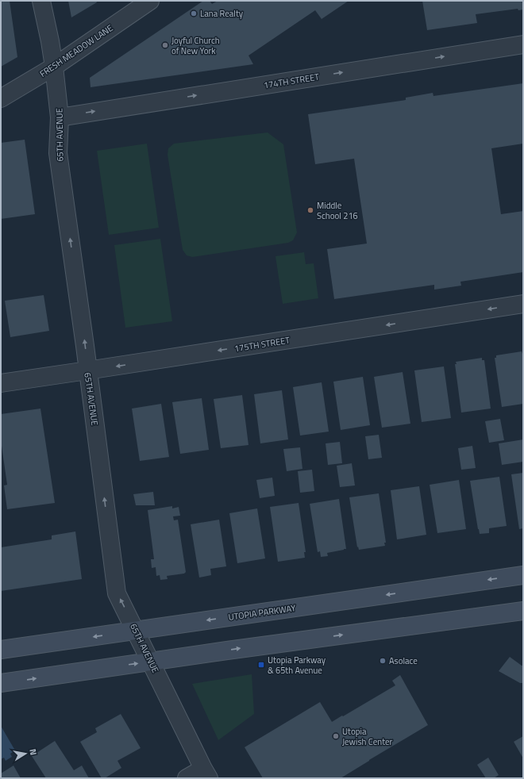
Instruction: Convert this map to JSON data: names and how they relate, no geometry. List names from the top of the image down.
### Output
{
  "streets": {
    "main road": ["UTOPIA PARKWAY"],
    "street": [
      "FRESH MEADOW LANE",
      "174TH STREET",
      "65TH AVENUE",
      "175TH STREET"
    ]
  },
  "crossings": [
    ["FRESH MEADOW LANE", "65TH AVENUE"],
    ["174TH STREET", "65TH AVENUE"],
    ["65TH AVENUE", "175TH STREET"],
    ["65TH AVENUE", "UTOPIA PARKWAY"]
  ],
  "one_way": ["174TH STREET", "65TH AVENUE", "175TH STREET"],
  "places": {
    "other": [
      "Lana Realty",
      "Joyful Church of New York",
      "Middle School 216",
      "Asolace",
      "Utopia Jewish Center"
    ],
    "transit": ["Utopia Parkway & 65th Avenue"]
  },
  "north": "right"
}
